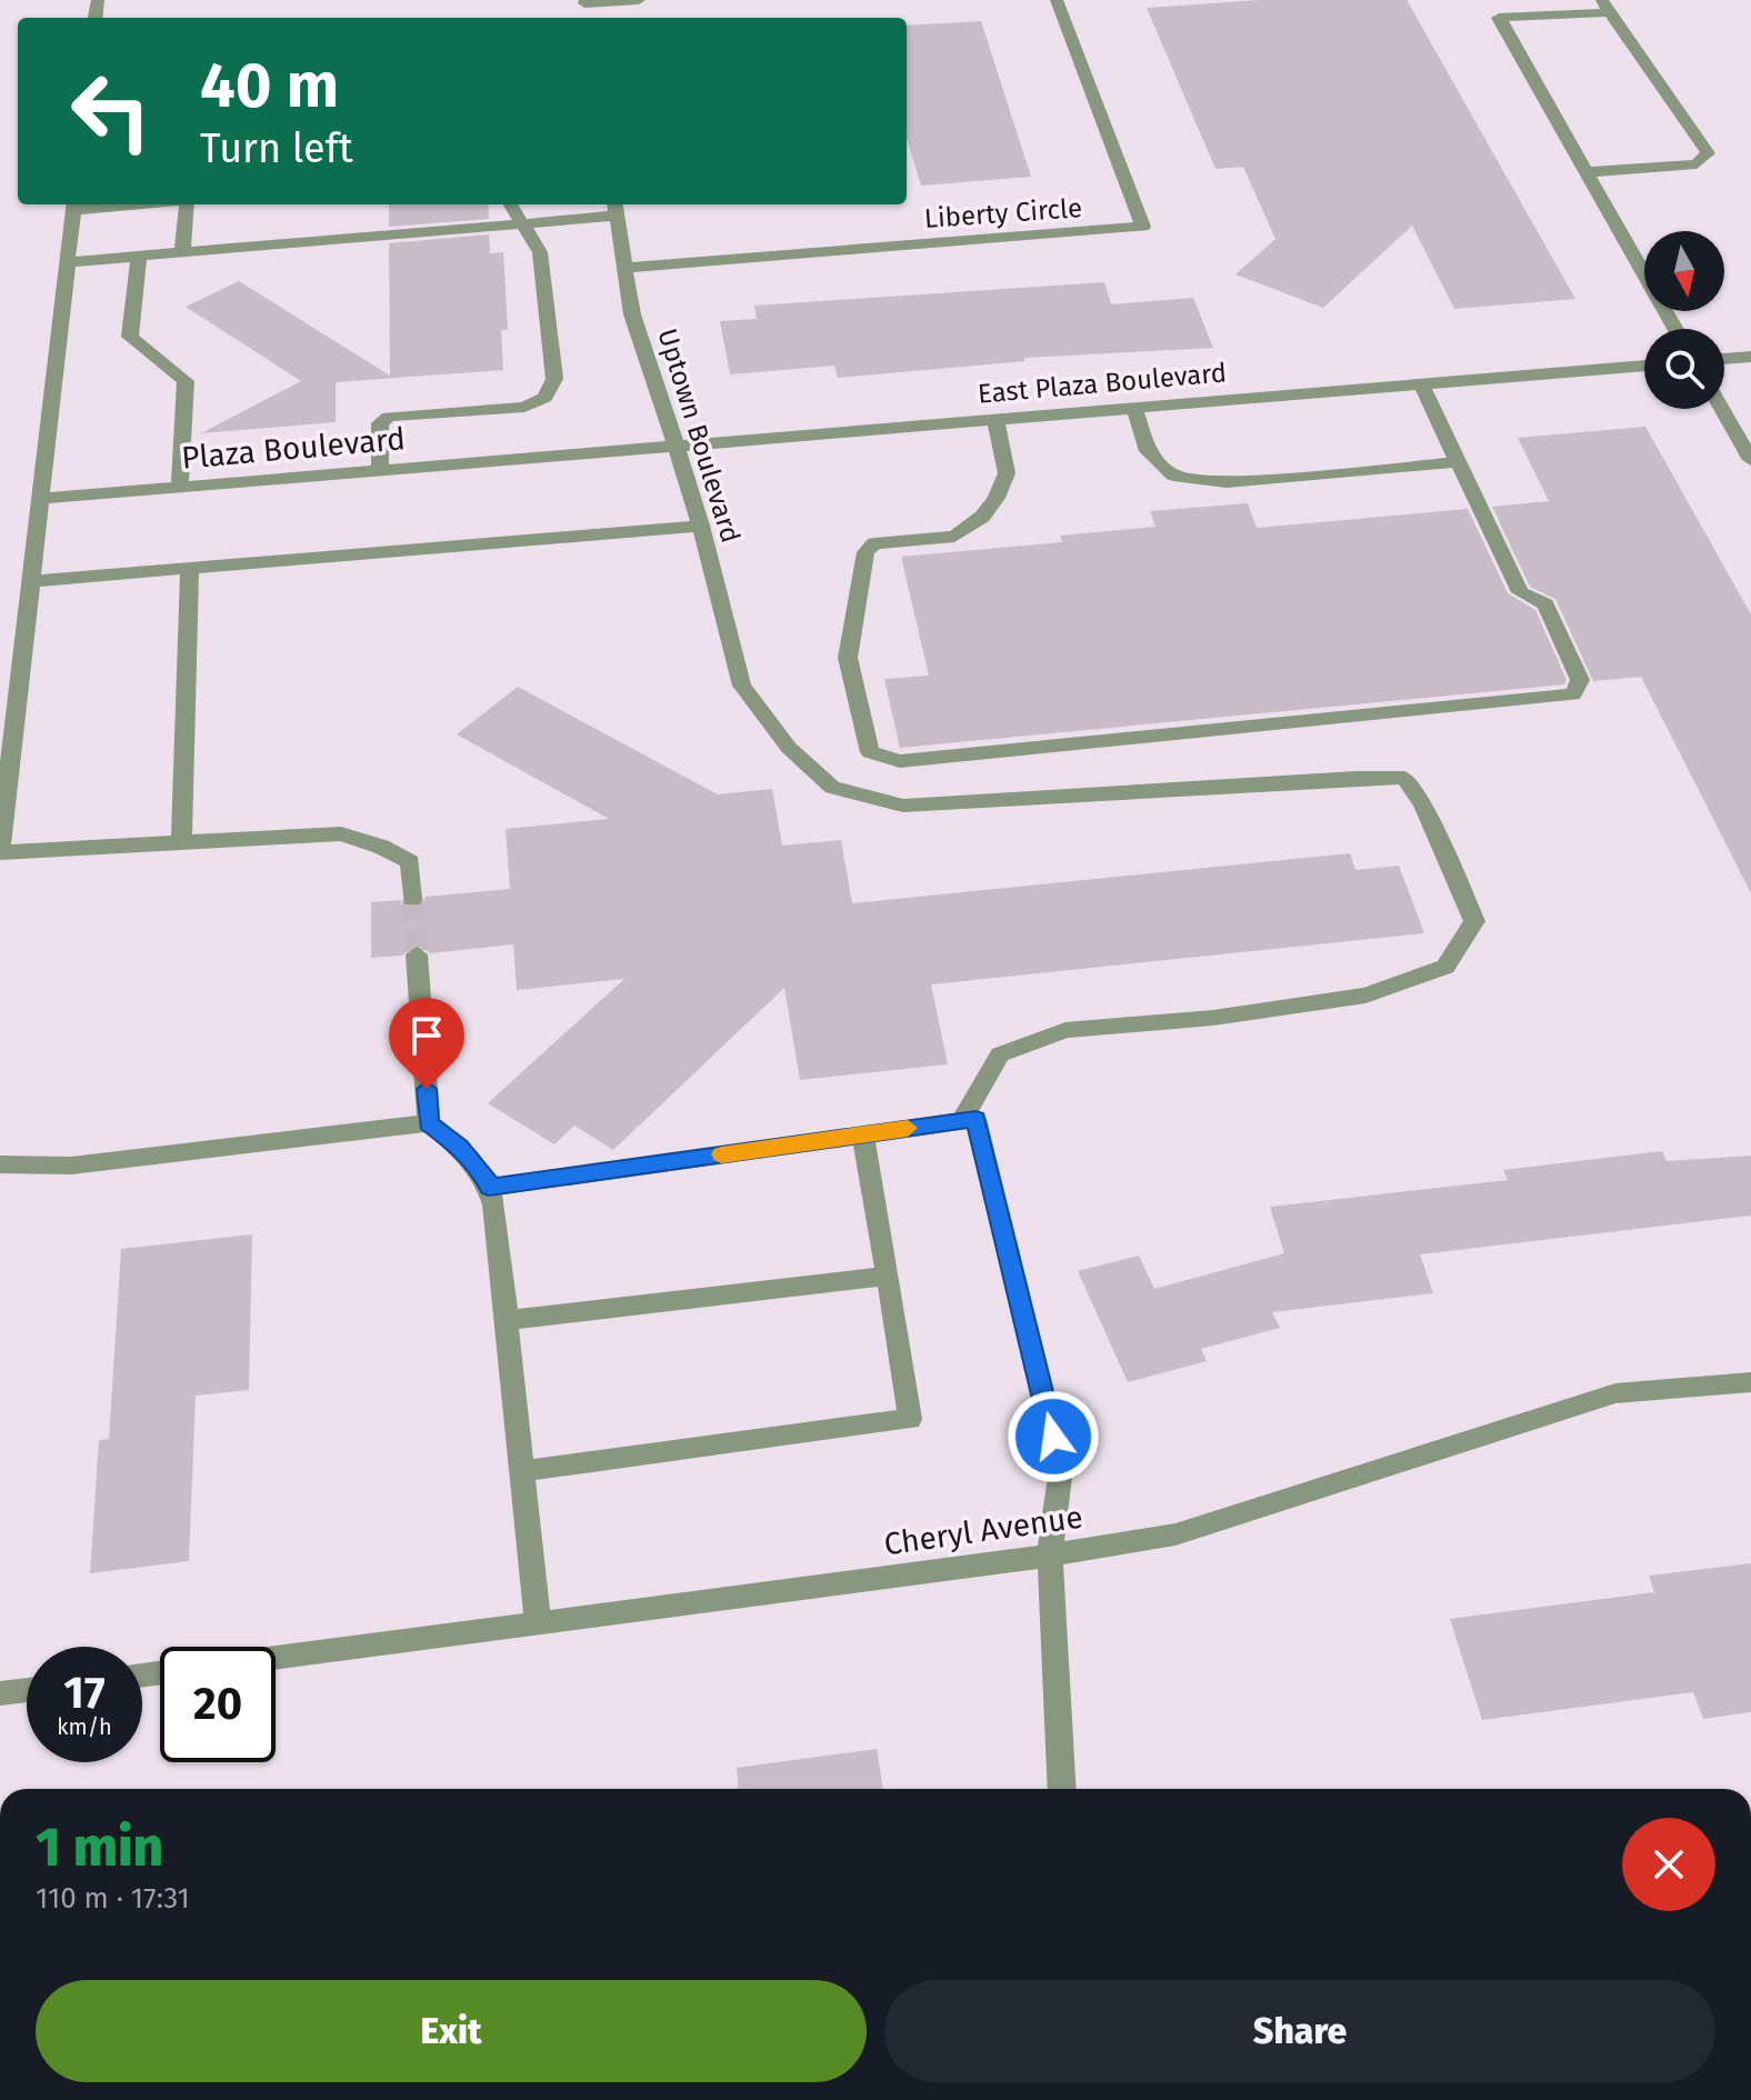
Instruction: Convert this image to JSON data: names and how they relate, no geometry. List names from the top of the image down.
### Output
{
  "streets": {
    "street": [
      "Liberty Circle",
      "East Plaza Boulevard",
      "Uptown Boulevard",
      "Plaza Boulevard",
      "Cheryl Avenue"
    ]
  },
  "crossings": [
    ["Liberty Circle", "Uptown Boulevard"],
    ["East Plaza Boulevard", "Uptown Boulevard"],
    ["East Plaza Boulevard", "Plaza Boulevard"]
  ],
  "north": "bottom",
  "page": {
    "turn": ["40 m", "Turn left"],
    "speed": "17 km/h",
    "limit": "20",
    "heading": ["1 min", "110 m · 17:31"],
    "buttons": ["Exit", "Share"]
  }
}
